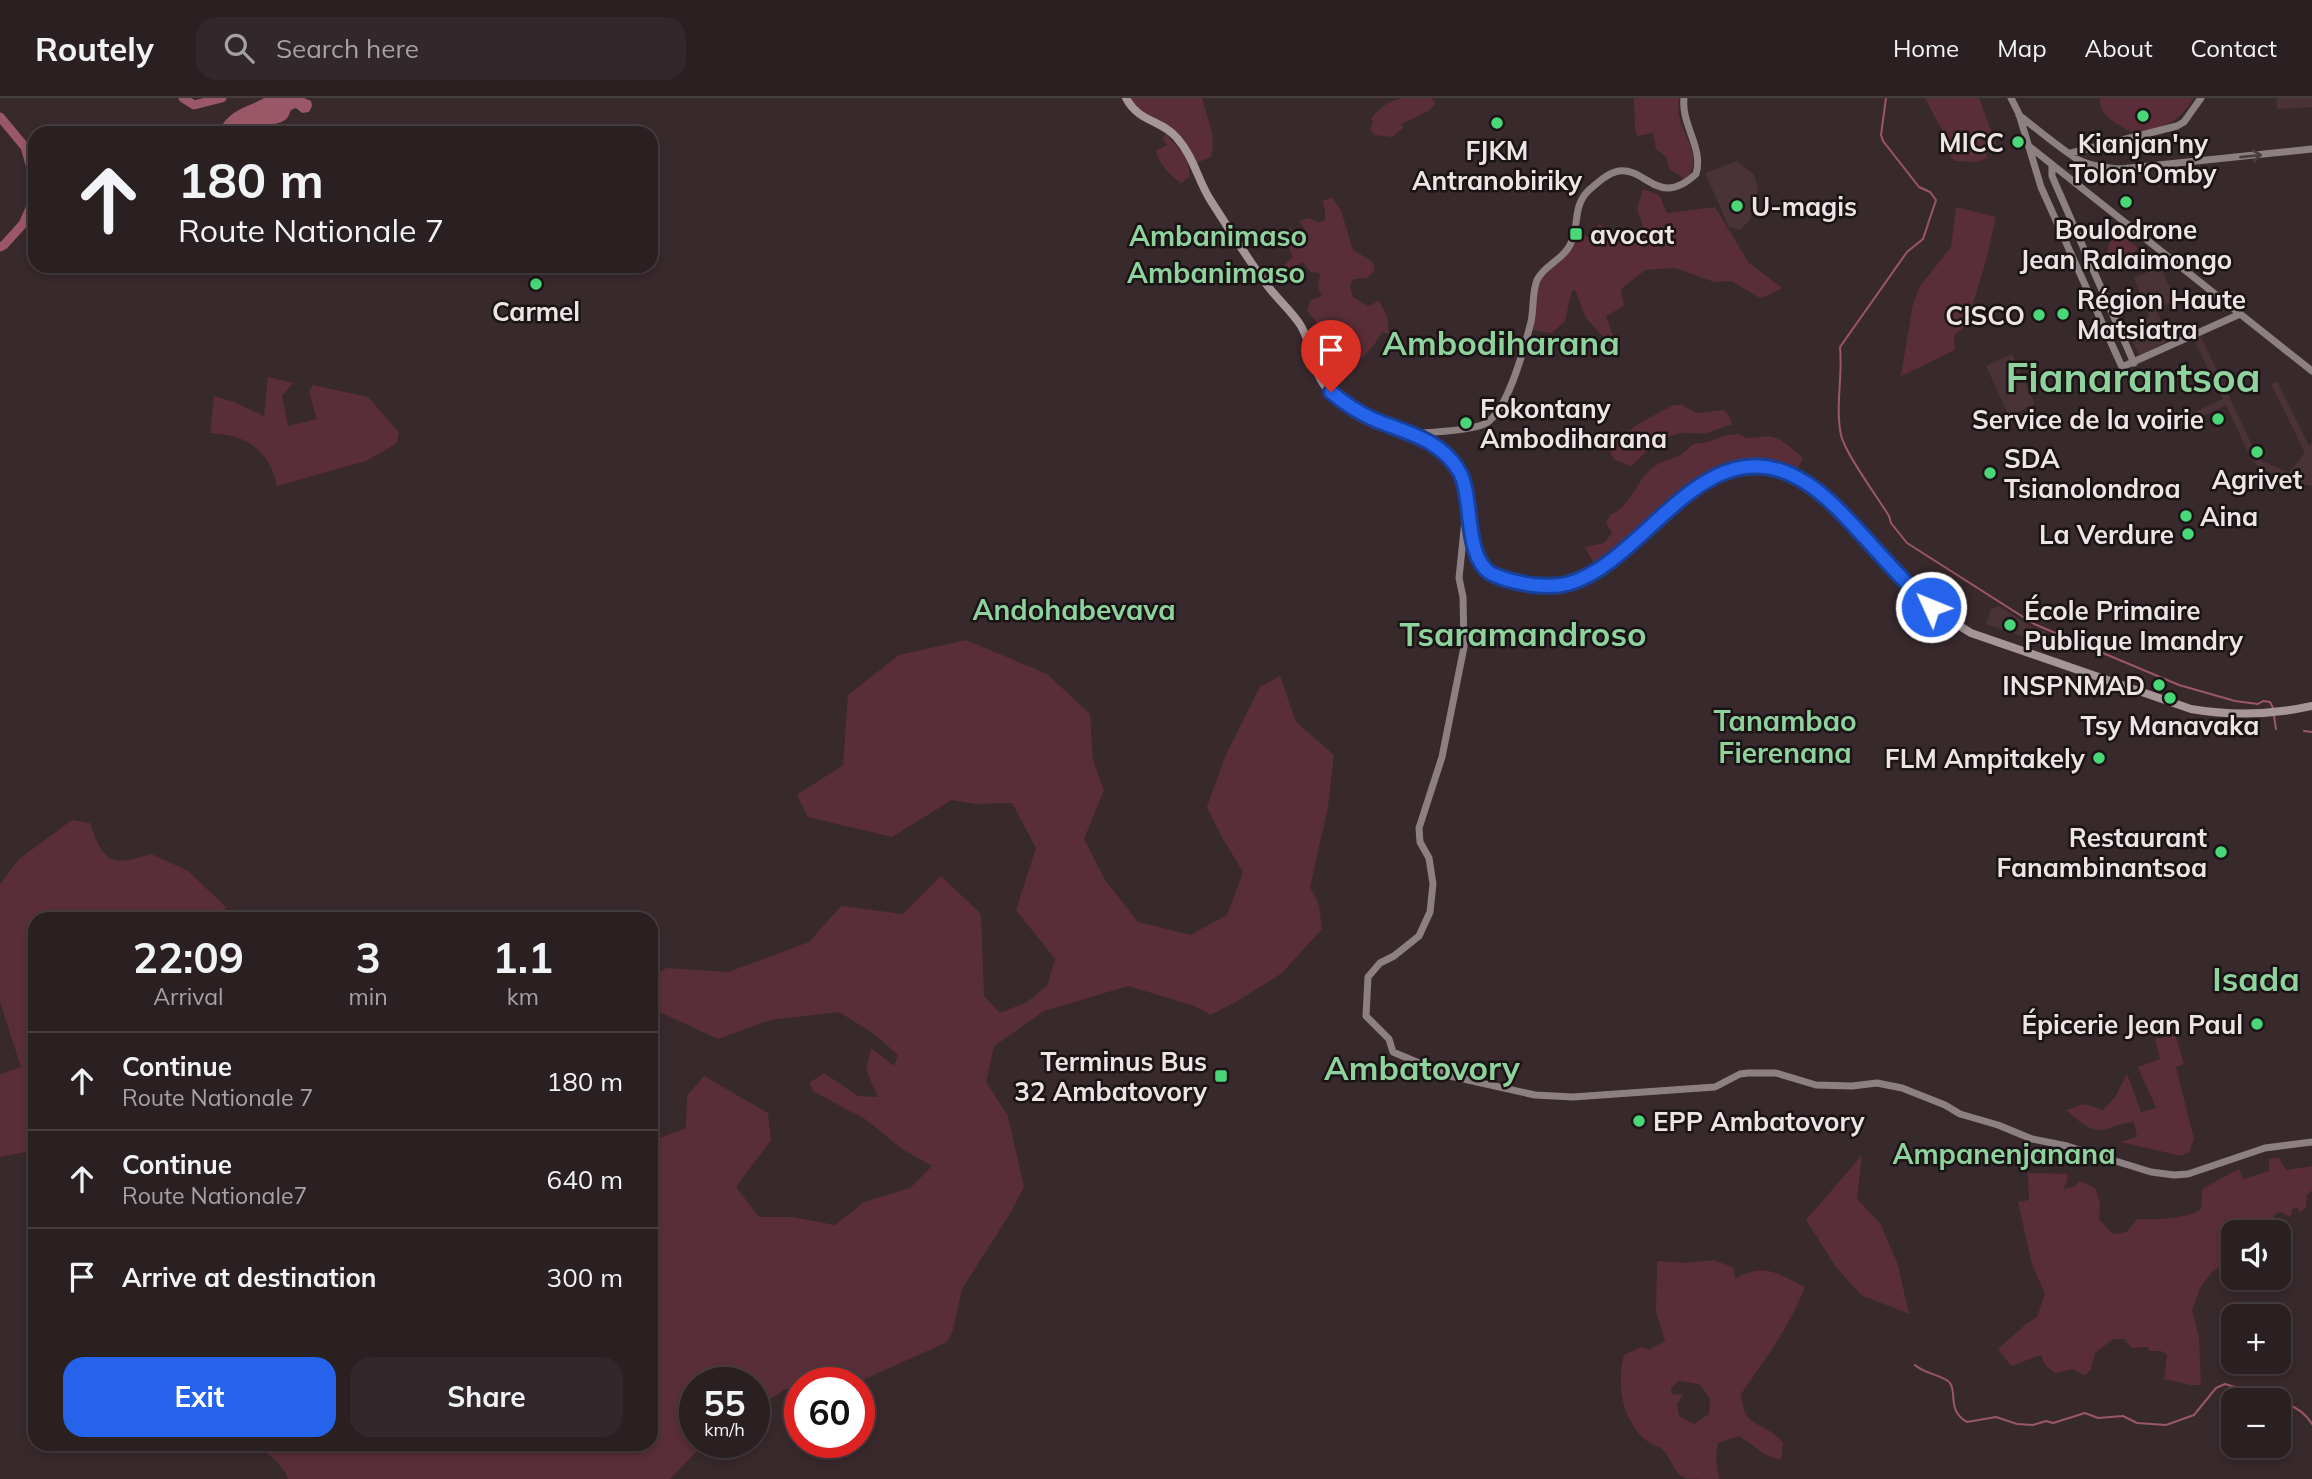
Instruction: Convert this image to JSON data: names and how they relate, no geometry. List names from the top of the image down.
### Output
{
  "districts": [
    "Ambanimaso",
    "Ambanimaso",
    "Ambodiharana",
    "Fianarantsoa",
    "Andohabevava",
    "Tsaramandroso",
    "Tanambao Fierenana",
    "Isada",
    "Ambatovory",
    "Ampanenjanana"
  ],
  "places": {
    "other": [
      "Kianjan'ny Tolon'Omby",
      "FJKM Antranobiriky",
      "MICC",
      "Boulodrone Jean Ralaimongo",
      "U-magis",
      "Carmel",
      "Région Haute Matsiatra",
      "CISCO",
      "Service de la voirie",
      "Fokontany Ambodiharana",
      "Agrivet",
      "SDA Tsianolondroa",
      "Aina",
      "La Verdure",
      "École Primaire Publique Imandry",
      "INSPNMAD",
      "Tsy Manavaka",
      "FLM Ampitakely",
      "Restaurant Fanambinantsoa",
      "Épicerie Jean Paul",
      "EPP Ambatovory"
    ],
    "transit": ["avocat", "Terminus Bus 32 Ambatovory"]
  },
  "page": {
    "header": "Routely",
    "search": "Search here",
    "nav": [
      "Home",
      "Map",
      "About",
      "Contact"
    ],
    "turn": ["180 m", "Route Nationale 7"],
    "eta": [
      "22:09",
      "Arrival",
      "3",
      "min",
      "1.1",
      "km"
    ],
    "list": [
      {
        "name": "Continue",
        "note": "Route Nationale 7",
        "value": "180 m"
      },
      {
        "name": "Continue",
        "note": "Route Nationale7",
        "value": "640 m"
      },
      {
        "name": "Arrive at destination",
        "value": "300 m"
      }
    ],
    "map_buttons": ["+", "−"],
    "buttons": ["Exit", "Share"],
    "speed": "55 km/h",
    "limit": "60"
  }
}
